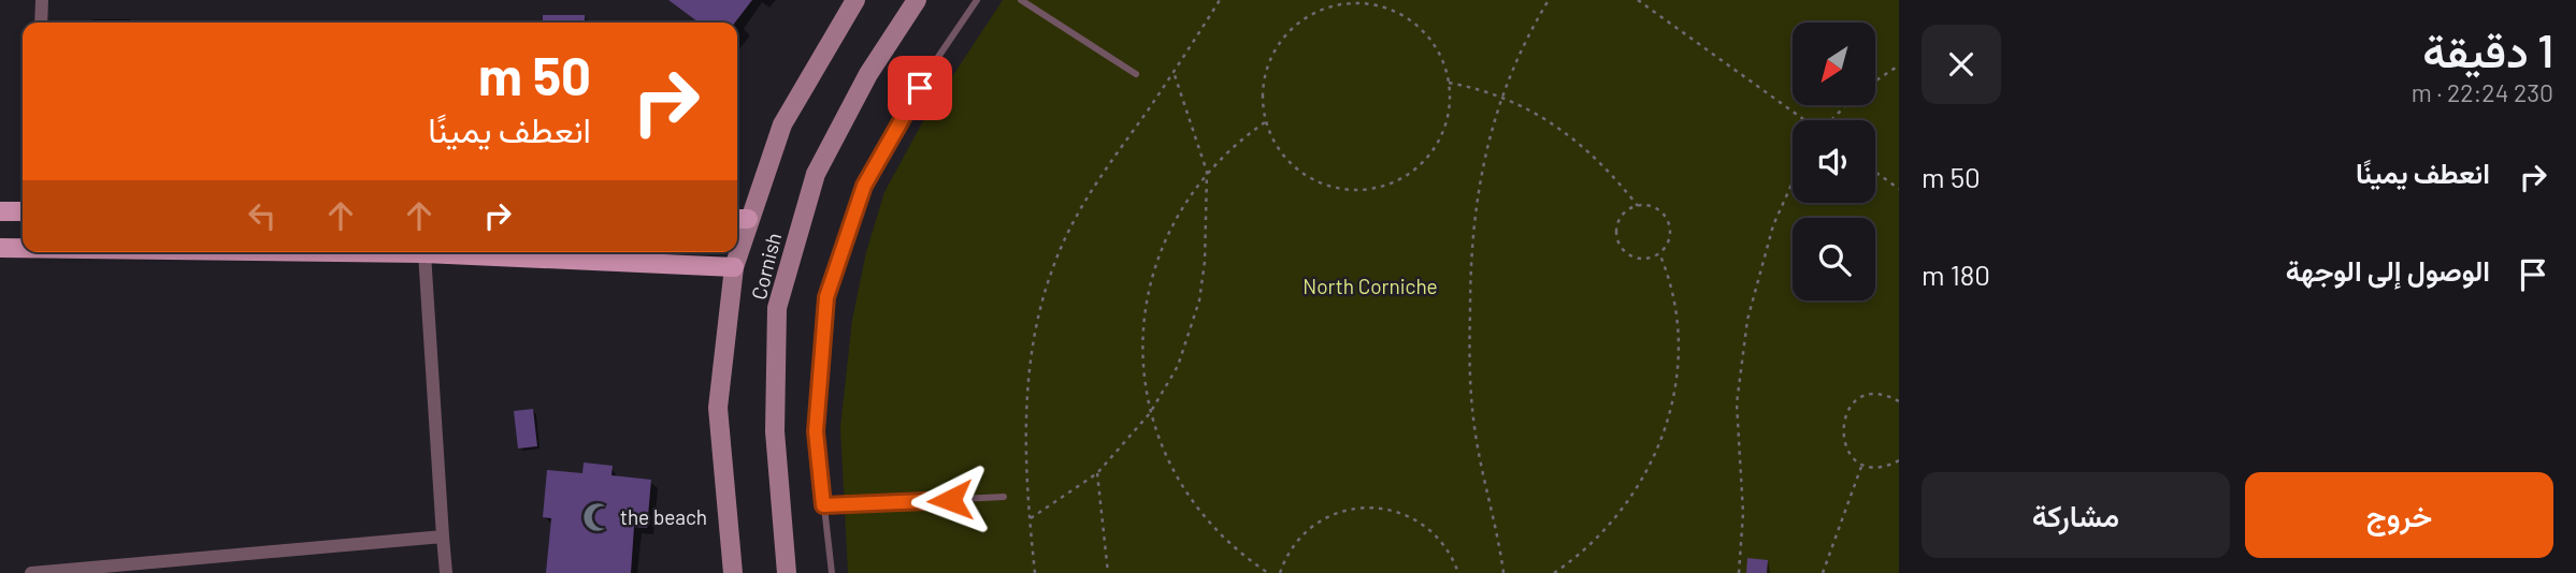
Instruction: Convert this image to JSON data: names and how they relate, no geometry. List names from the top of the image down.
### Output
{
  "streets": {
    "main road": ["Cornish"]
  },
  "parks": ["North Corniche"],
  "places": {
    "mosque": ["the beach"]
  },
  "north": "bottom left",
  "page": {
    "heading": ["1 دقيقة", "230 m · 22:24"],
    "turn": ["50 m", "انعطف يمينًا"],
    "list": [
      {
        "name": "انعطف يمينًا",
        "value": "50 m"
      },
      {
        "name": "الوصول إلى الوجهة",
        "value": "180 m"
      }
    ],
    "buttons": ["خروج", "مشاركة"]
  }
}
